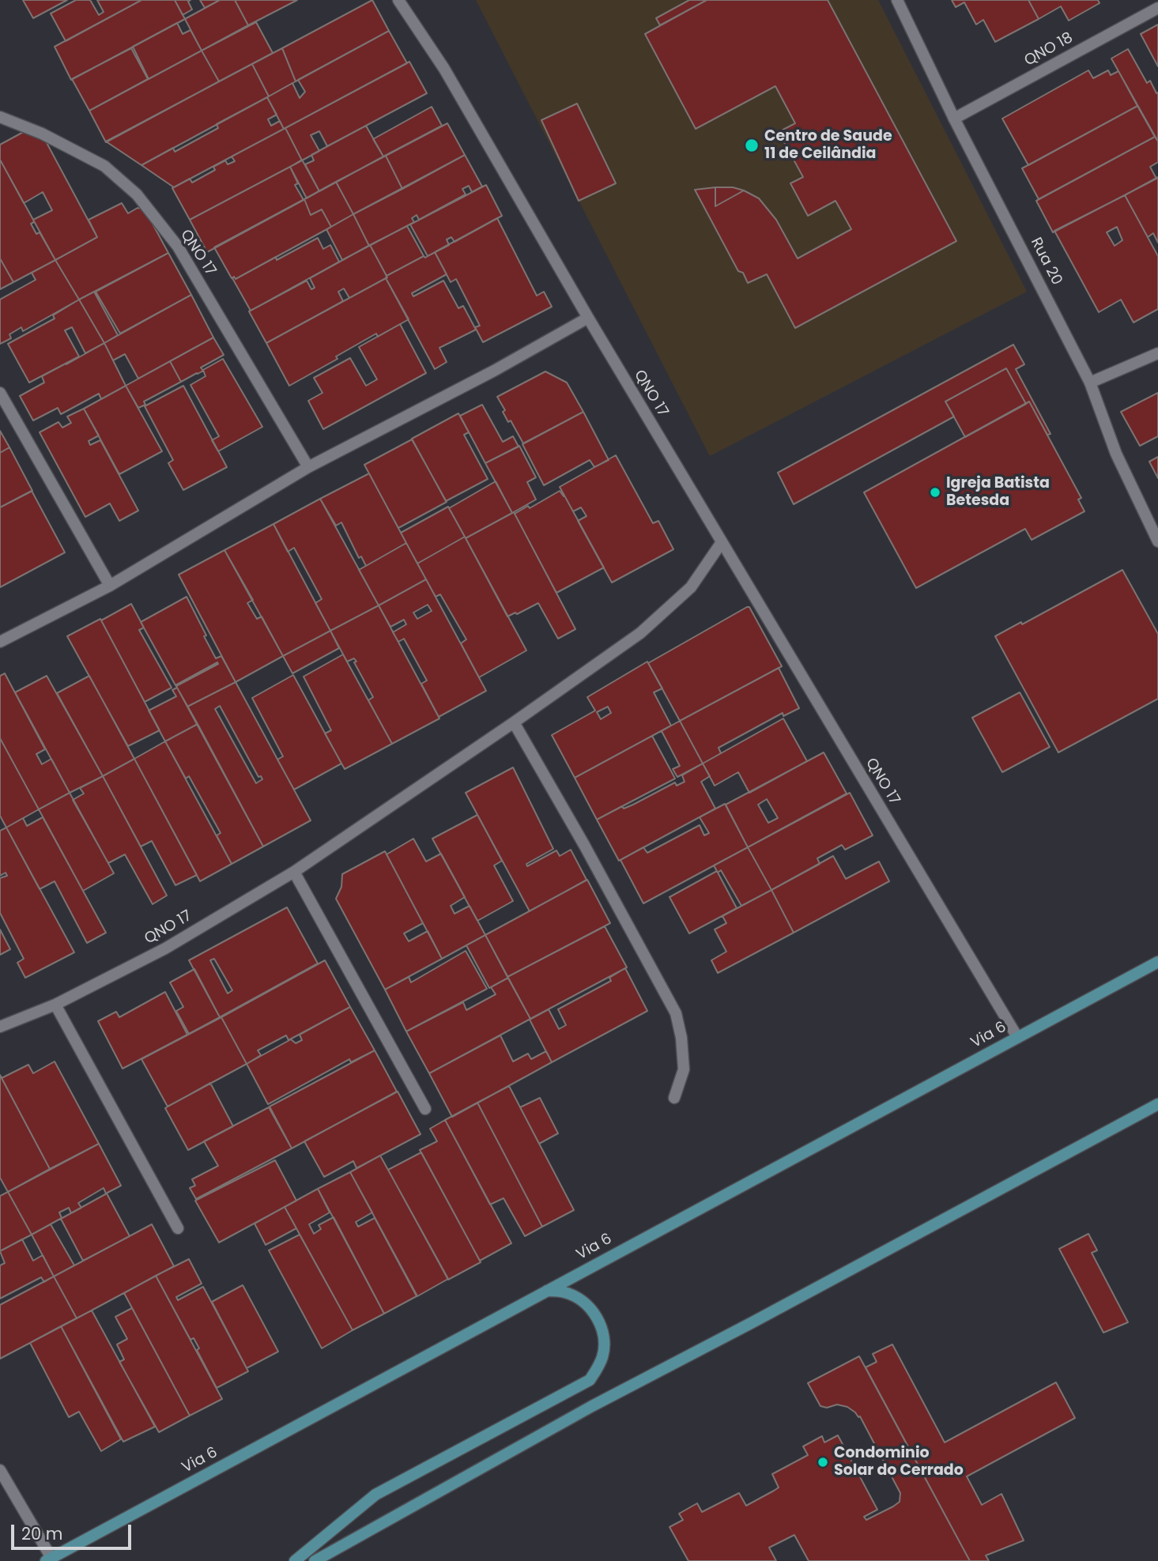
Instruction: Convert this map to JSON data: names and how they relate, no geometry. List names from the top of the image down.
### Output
{
  "streets": {
    "main road": ["Via 6"],
    "street": ["QNO 18", "QNO 17", "Rua 20"]
  },
  "crossings": [
    ["QNO 18", "Rua 20"],
    ["QNO 17", "Via 6"]
  ],
  "places": ["Centro de Saude 11 de Ceilândia", "Igreja Batista Betesda", "Condominio Solar do Cerrado"],
  "scale_bar": "20 m"
}
